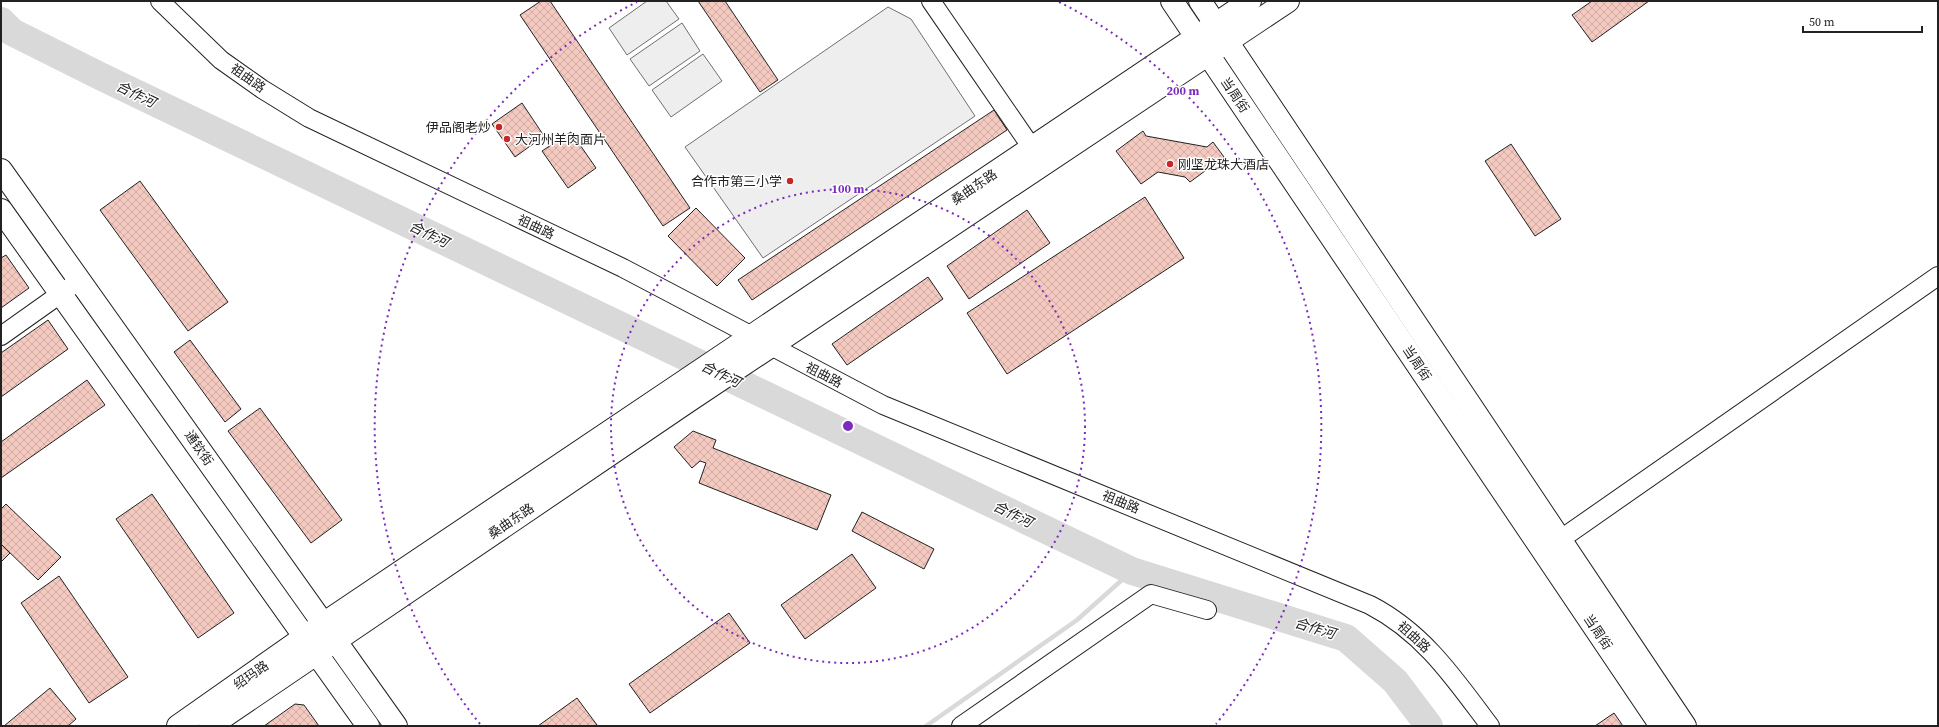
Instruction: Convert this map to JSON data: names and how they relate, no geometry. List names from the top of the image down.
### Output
{
  "streets": {
    "main road": [
      "当周街",
      "桑曲东路",
      "通钦街",
      "绍玛路"
    ],
    "street": ["祖曲路"]
  },
  "crossings": [
    ["祖曲路", "桑曲东路"],
    ["当周街", "桑曲东路"],
    ["桑曲东路", "通钦街"],
    ["桑曲东路", "绍玛路"],
    ["通钦街", "绍玛路"]
  ],
  "water": ["合作河"],
  "places": [
    "伊品阁老炒",
    "大河州羊肉面片",
    "刚坚龙珠大酒店",
    "合作市第三小学"
  ],
  "scale_bar": "50 m",
  "rings": ["200 m", "100 m"]
}
